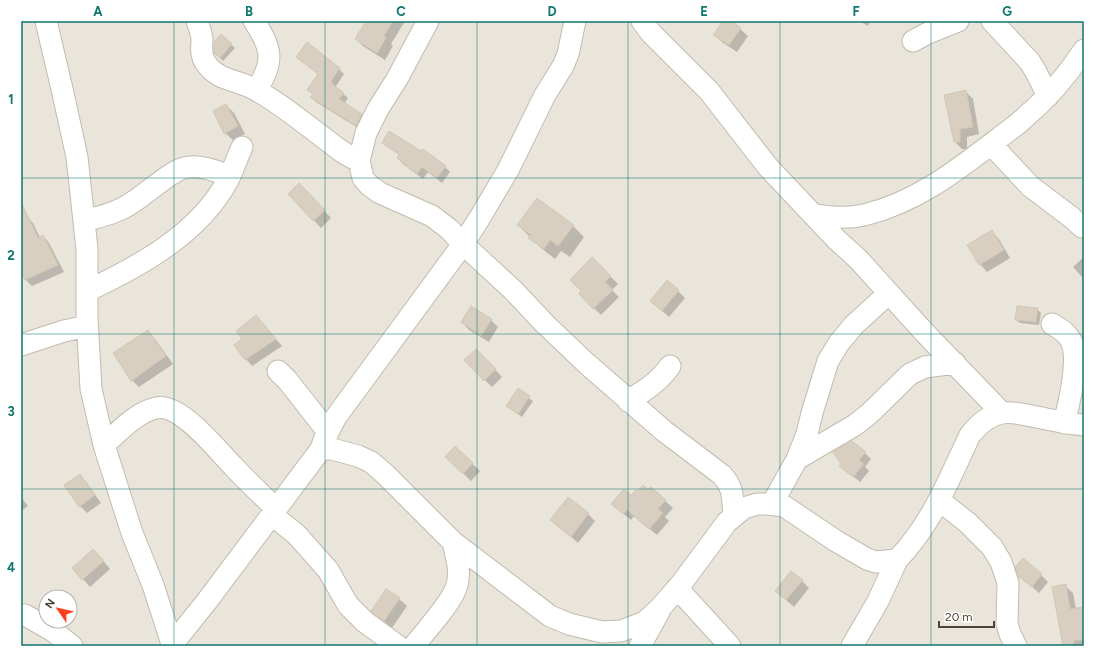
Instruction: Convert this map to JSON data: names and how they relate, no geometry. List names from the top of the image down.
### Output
{
  "scale_bar": "20 m",
  "north": "top left",
  "grid": {
    "columns": [
      "A",
      "B",
      "C",
      "D",
      "E",
      "F",
      "G"
    ],
    "rows": [
      "1",
      "2",
      "3",
      "4"
    ]
  }
}
